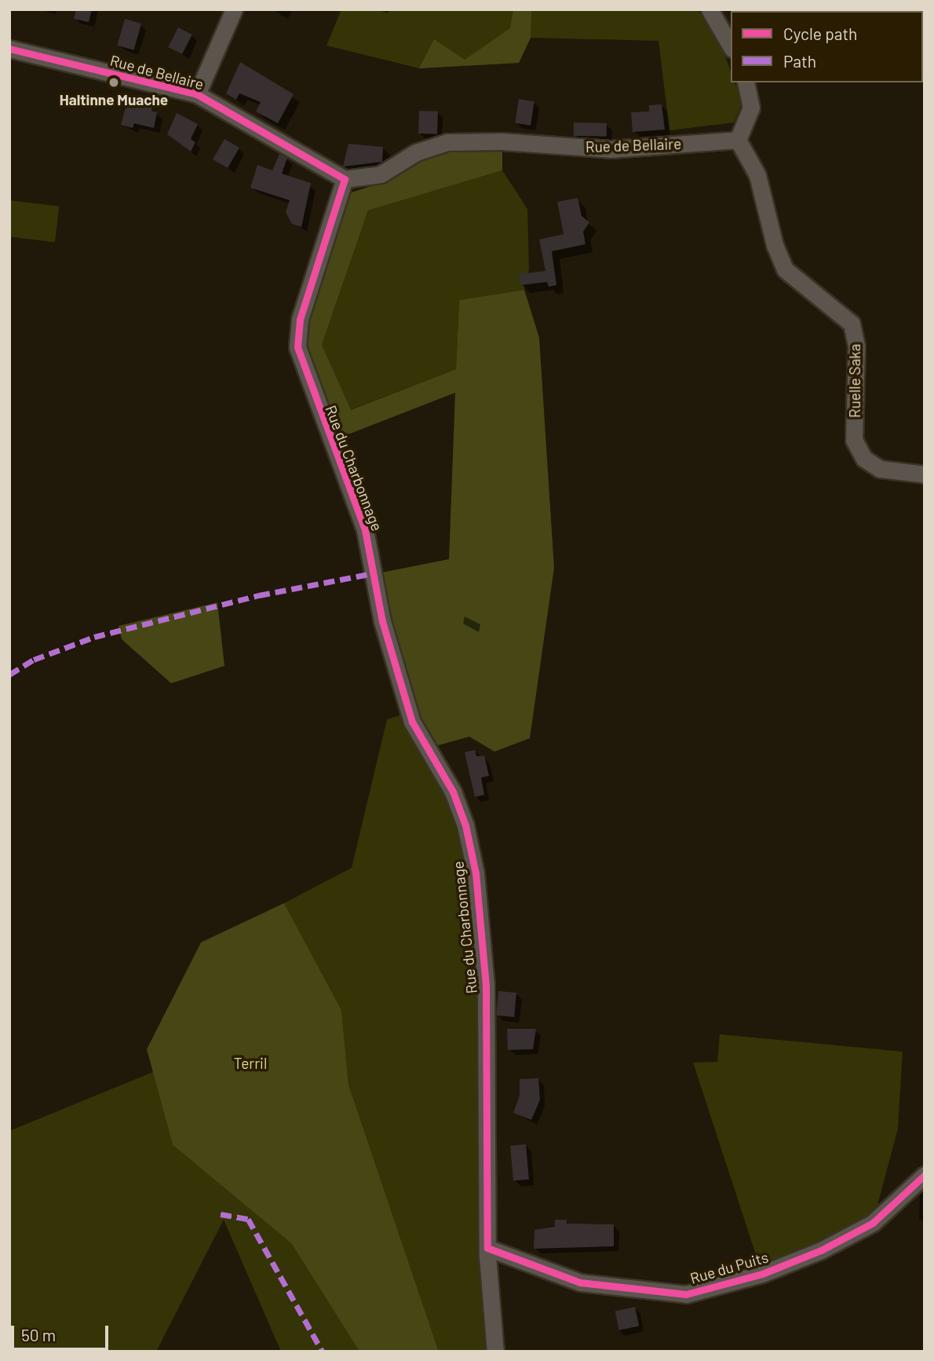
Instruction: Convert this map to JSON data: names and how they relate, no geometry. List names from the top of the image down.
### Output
{
  "streets": {
    "street": [
      "Rue de Bellaire",
      "Ruelle Saka",
      "Rue du Charbonnage",
      "Rue du Puits"
    ]
  },
  "crossings": [
    ["Rue de Bellaire", "Ruelle Saka"],
    ["Rue de Bellaire", "Rue du Charbonnage"],
    ["Rue du Charbonnage", "Rue du Puits"]
  ],
  "parks": ["Terril"],
  "places": ["Haltinne Muache"],
  "legend": ["Cycle path", "Path"],
  "scale_bar": "50 m"
}
